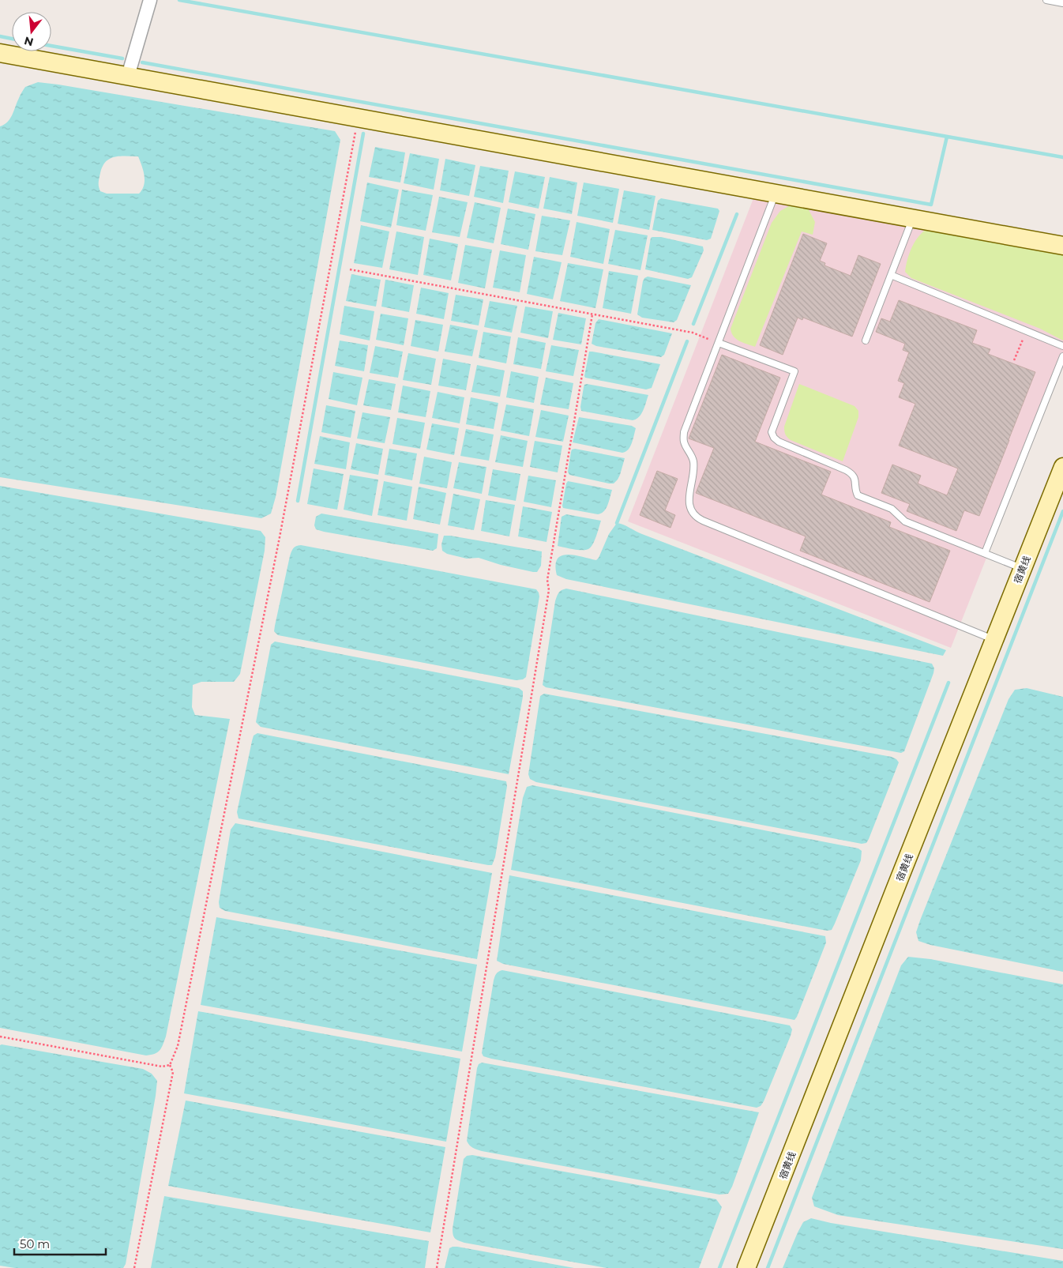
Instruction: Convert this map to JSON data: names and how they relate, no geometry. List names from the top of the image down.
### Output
{
  "streets": {
    "street": ["宿黄线"]
  },
  "scale_bar": "50 m",
  "north": "bottom"
}
